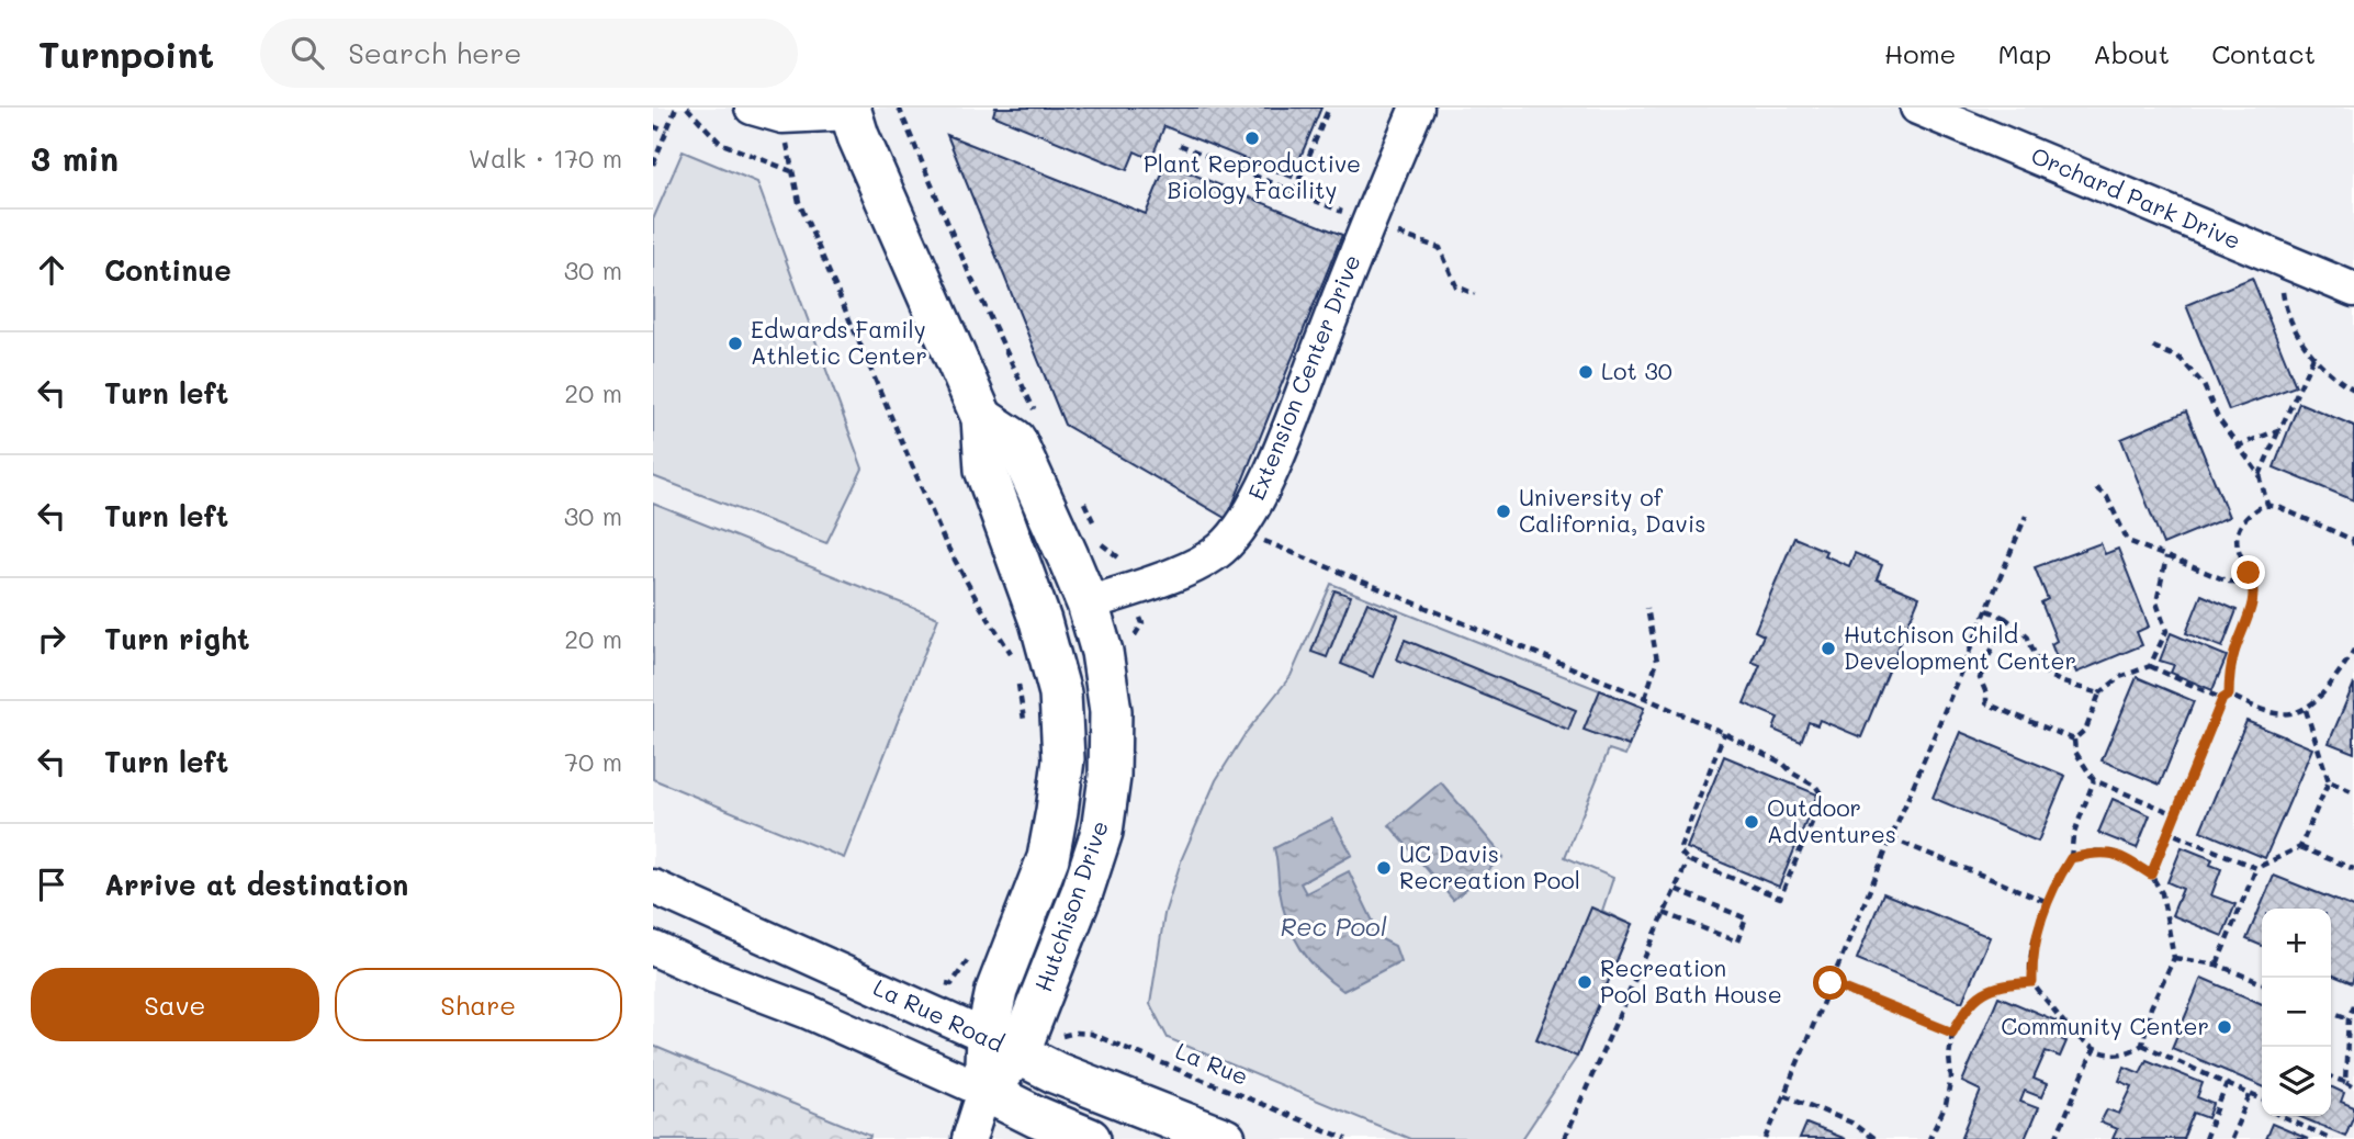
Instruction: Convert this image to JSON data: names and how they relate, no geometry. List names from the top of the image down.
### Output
{
  "streets": {
    "main road": ["Hutchison Drive", "La Rue Road"],
    "street": ["Orchard Park Drive", "Extension Center Drive"],
    "path": ["La Rue"]
  },
  "crossings": [
    ["Extension Center Drive", "Hutchison Drive"],
    ["Hutchison Drive", "La Rue Road"]
  ],
  "water": ["Rec Pool"],
  "places": [
    "Plant Reproductive Biology Facility",
    "Edwards Family Athletic Center",
    "Lot 30",
    "University of California, Davis",
    "Hutchison Child Development Center",
    "Outdoor Adventures",
    "UC Davis Recreation Pool",
    "Recreation Pool Bath House",
    "Community Center"
  ],
  "page": {
    "header": "Turnpoint",
    "search": "Search here",
    "nav": [
      "Home",
      "Map",
      "About",
      "Contact"
    ],
    "heading": ["3 min", "Walk · 170 m"],
    "list": [
      ["Continue", "30 m"],
      ["Turn left", "20 m"],
      ["Turn left", "30 m"],
      ["Turn right", "20 m"],
      ["Turn left", "70 m"],
      "Arrive at destination"
    ],
    "map_buttons": ["+", "−"],
    "buttons": ["Save", "Share"]
  }
}
